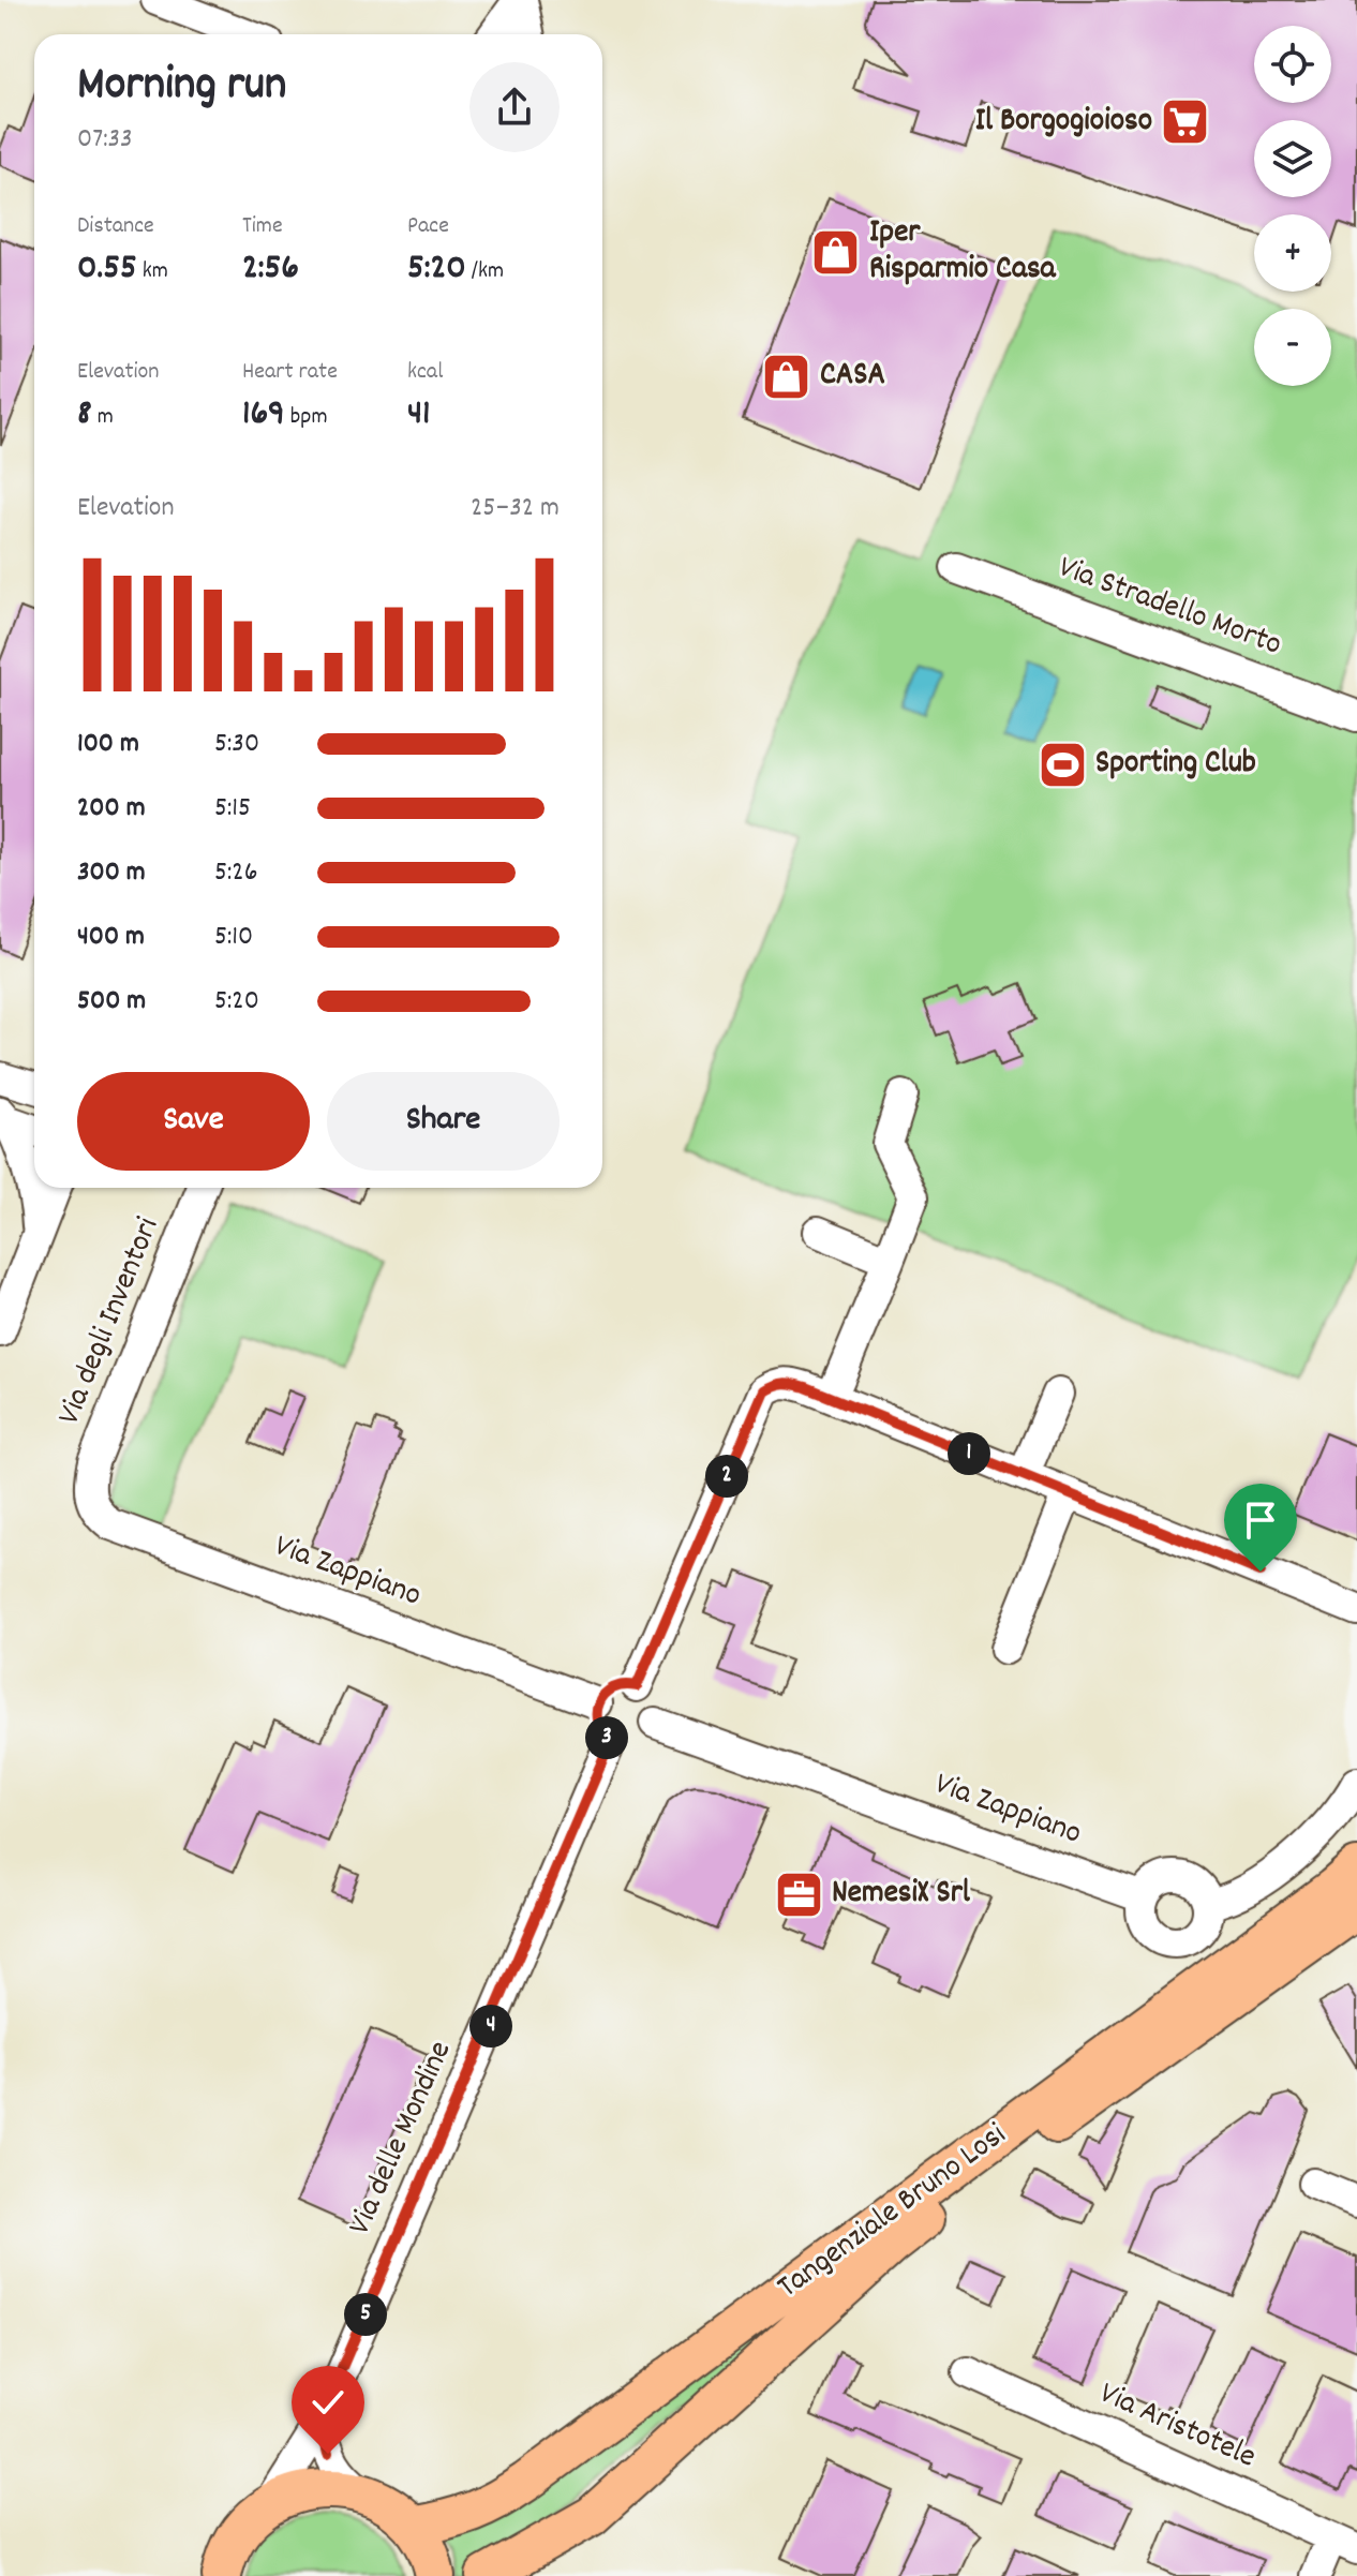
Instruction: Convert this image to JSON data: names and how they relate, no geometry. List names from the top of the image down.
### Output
{
  "streets": {
    "main road": ["Tangenziale Bruno Losi"],
    "street": [
      "Via Stradello Morto",
      "Via degli Inventori",
      "Via Zappiano",
      "Via delle Mondine",
      "Via Aristotele"
    ]
  },
  "crossings": [
    ["Via degli Inventori", "Via Zappiano"],
    ["Via Zappiano", "Via delle Mondine"]
  ],
  "places": {
    "supermarket": ["Il Borgogioioso"],
    "shop": ["Iper Risparmio Casa", "CASA"],
    "sports": ["Sporting Club"],
    "office": ["NemesiX Srl"]
  },
  "page": {
    "map_buttons": ["+", "−"],
    "heading": ["Morning run", "07:33"],
    "stats": [
      ["Distance", "0.55 km"],
      ["Time", "2:56"],
      ["Pace", "5:20 /km"],
      ["Elevation", "8 m"],
      ["Heart rate", "169 bpm"],
      ["kcal", "41"]
    ],
    "chart": ["Elevation", "25–32 m"],
    "list": [
      {
        "name": "100 m",
        "note": "5:30"
      },
      {
        "name": "200 m",
        "note": "5:15"
      },
      {
        "name": "300 m",
        "note": "5:26"
      },
      {
        "name": "400 m",
        "note": "5:10"
      },
      {
        "name": "500 m",
        "note": "5:20"
      }
    ],
    "buttons": ["Save", "Share"],
    "pins": [
      "1",
      "2",
      "3",
      "4",
      "5"
    ]
  }
}
